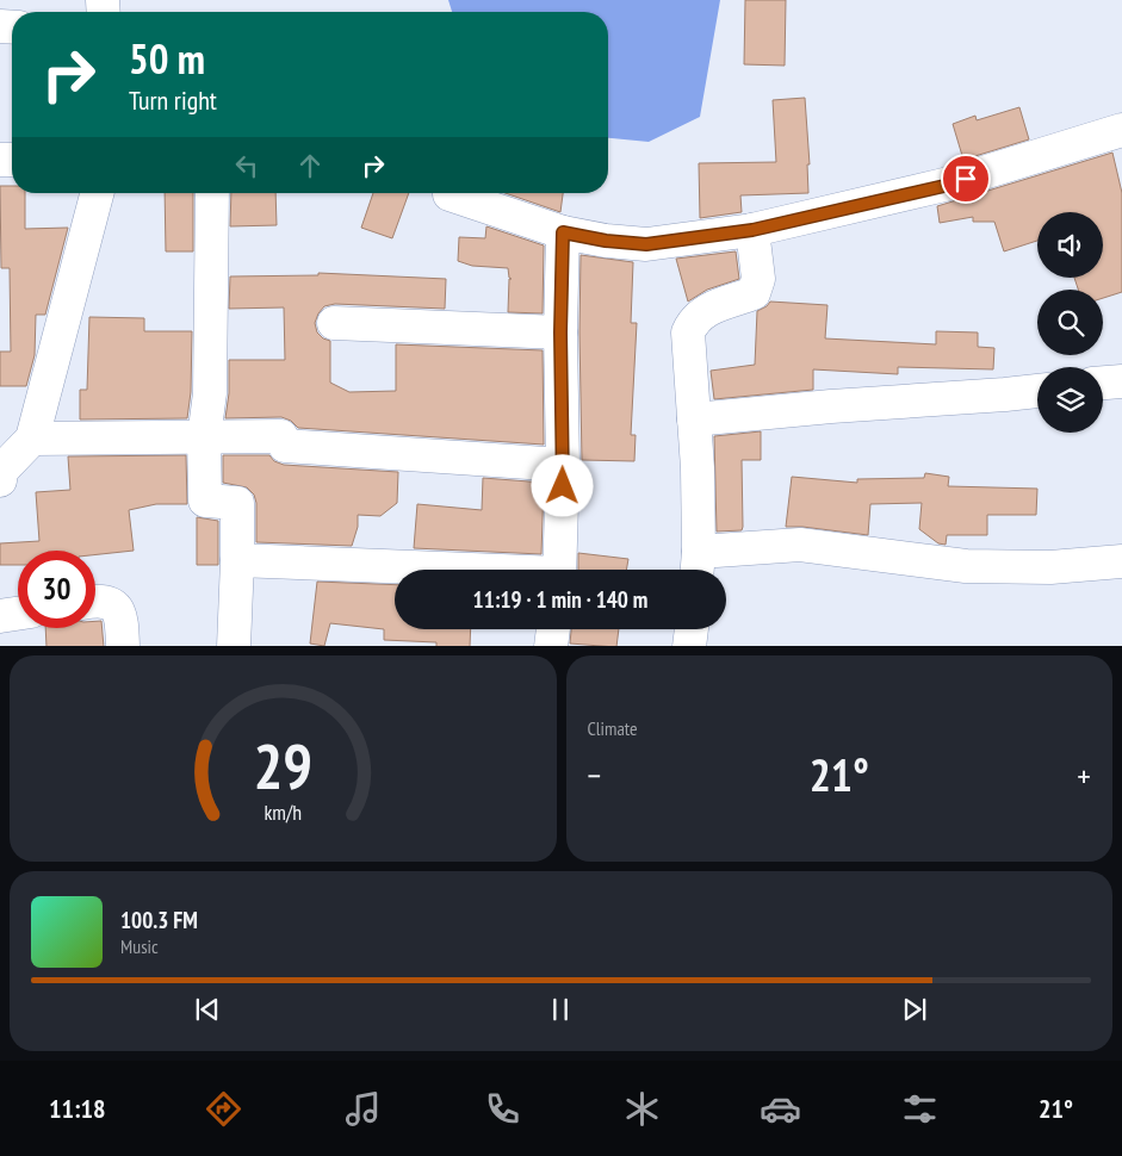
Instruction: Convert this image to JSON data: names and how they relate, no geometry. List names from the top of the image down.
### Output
{
  "page": {
    "turn": ["50 m", "Turn right"],
    "limit": "30",
    "trip": "11:19 · 1 min · 140 m",
    "tile": "Climate",
    "heat": ["−", "21°", "+"],
    "song": ["100.3 FM", "Music"],
    "tabs": ["11:18", "21°"],
    "gauge": ["29", "km/h"]
  }
}
